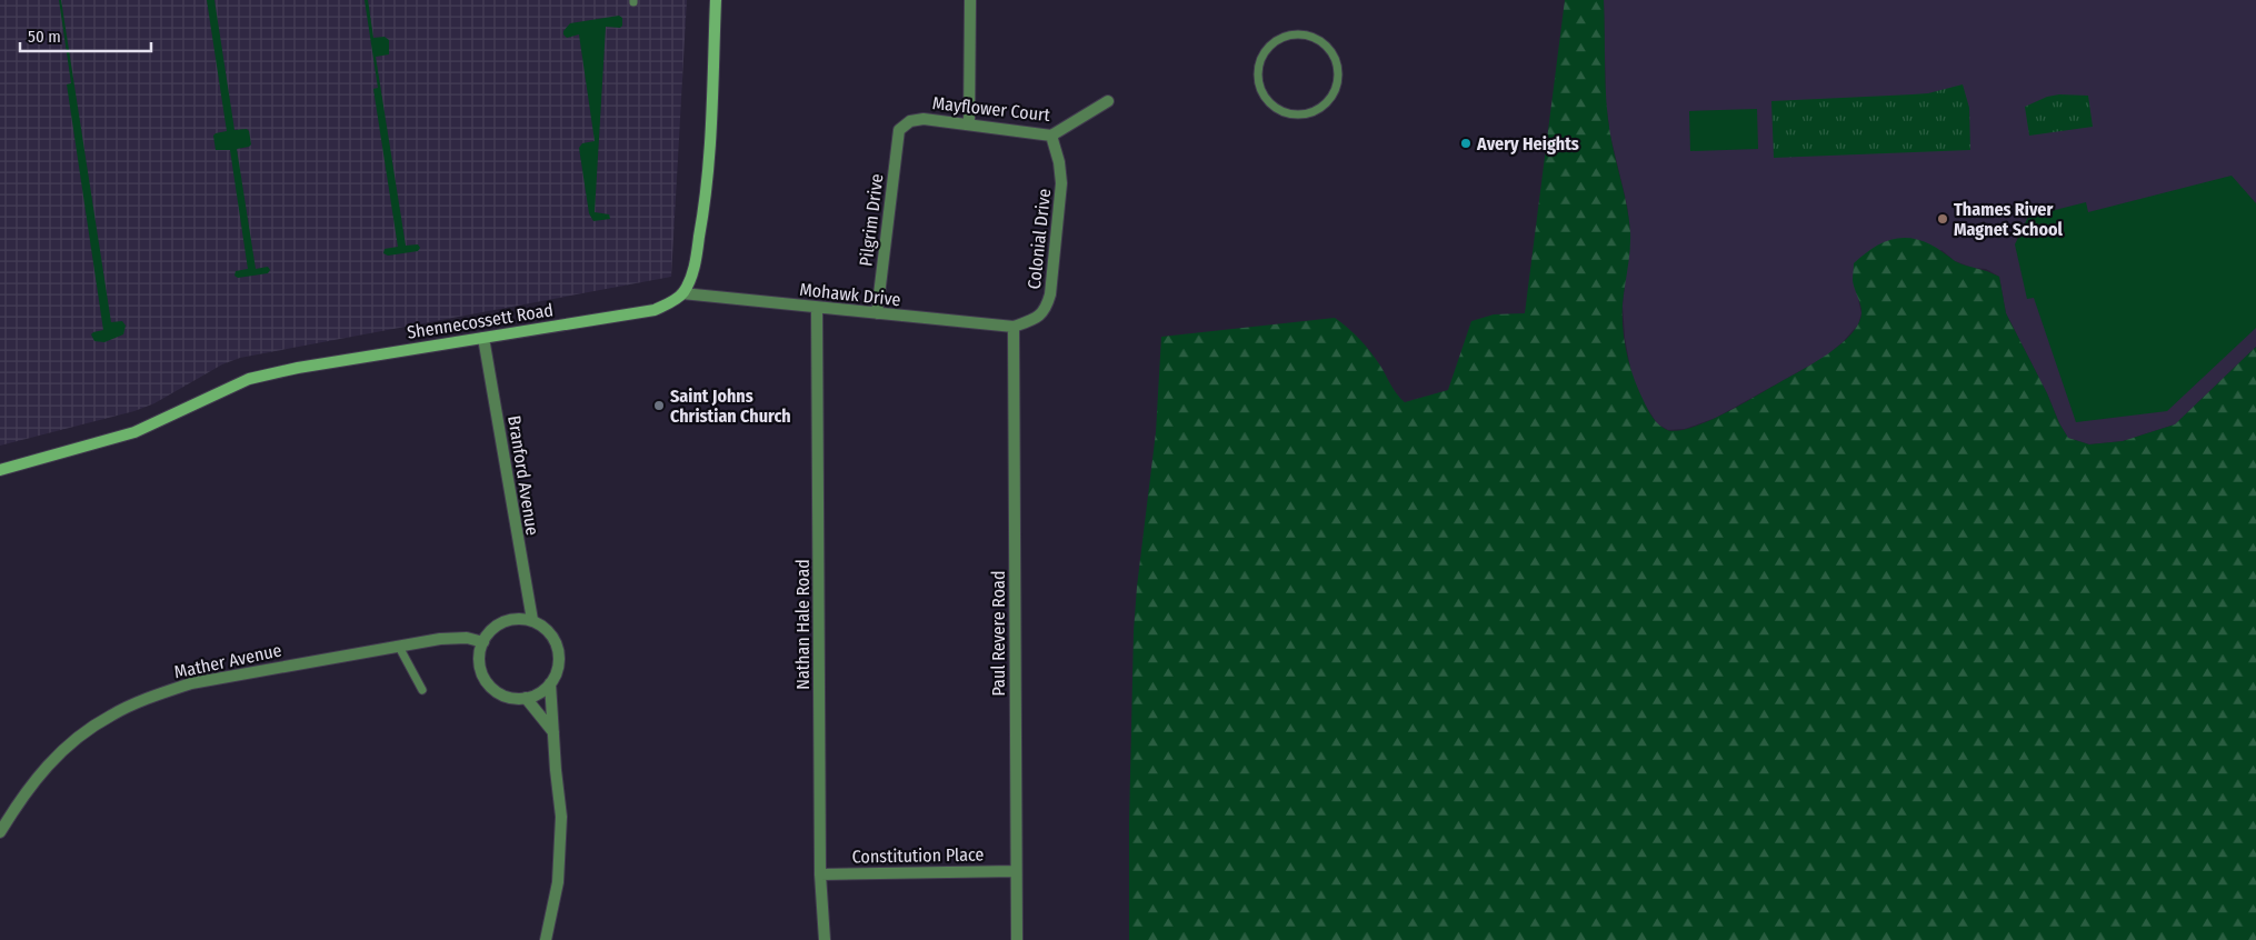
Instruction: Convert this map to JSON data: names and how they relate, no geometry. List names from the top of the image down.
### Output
{
  "streets": {
    "street": [
      "Mayflower Court",
      "Pilgrim Drive",
      "Colonial Drive",
      "Mohawk Drive",
      "Shennecossett Road",
      "Branford Avenue",
      "Nathan Hale Road",
      "Paul Revere Road",
      "Mather Avenue",
      "Constitution Place"
    ]
  },
  "crossings": [
    ["Mayflower Court", "Pilgrim Drive"],
    ["Mayflower Court", "Colonial Drive"],
    ["Pilgrim Drive", "Mohawk Drive"],
    ["Colonial Drive", "Mohawk Drive"],
    ["Colonial Drive", "Paul Revere Road"],
    ["Mohawk Drive", "Shennecossett Road"],
    ["Mohawk Drive", "Nathan Hale Road"],
    ["Mohawk Drive", "Paul Revere Road"],
    ["Shennecossett Road", "Branford Avenue"],
    ["Branford Avenue", "Mather Avenue"],
    ["Nathan Hale Road", "Constitution Place"],
    ["Paul Revere Road", "Constitution Place"]
  ],
  "places": ["Avery Heights", "Thames River Magnet School", "Saint Johns Christian Church"],
  "scale_bar": "50 m"
}
